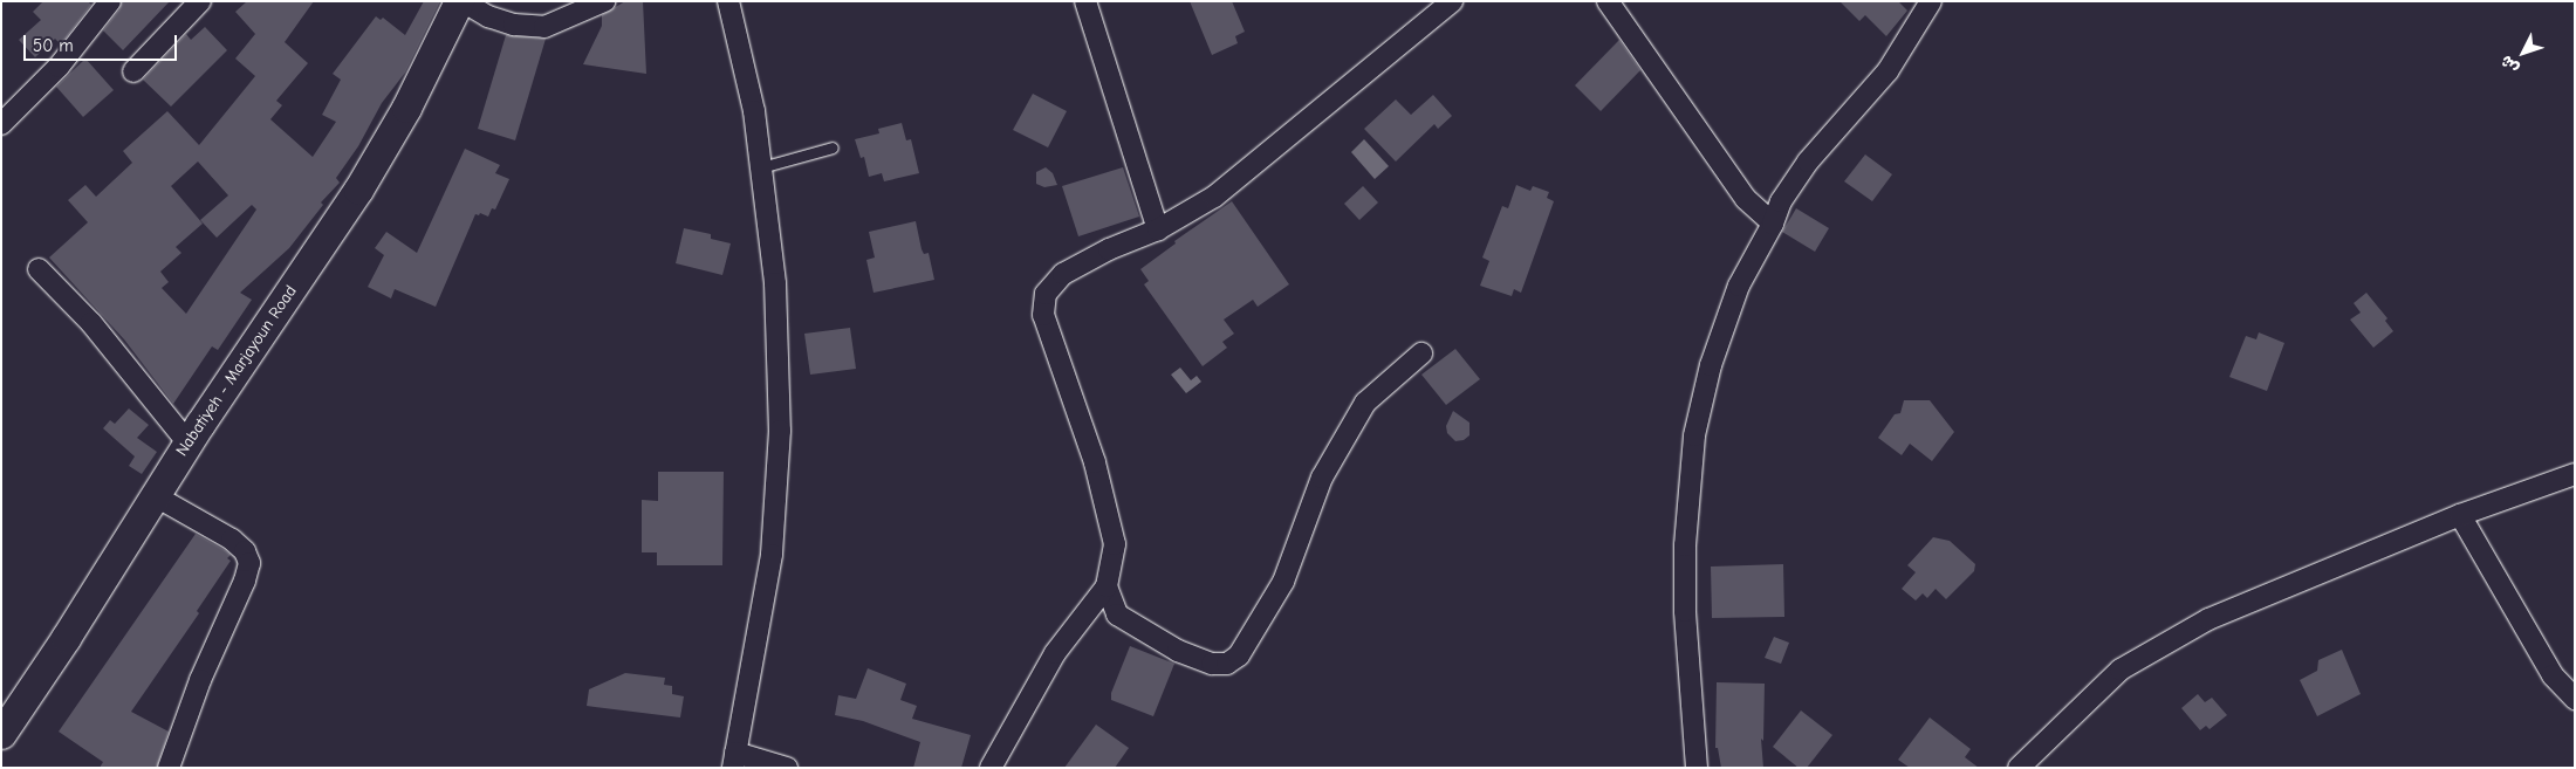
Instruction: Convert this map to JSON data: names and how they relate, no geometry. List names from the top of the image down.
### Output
{
  "streets": {
    "main road": ["Nabatiyeh - Marjayoun Road"]
  },
  "scale_bar": "50 m",
  "north": "bottom left"
}
